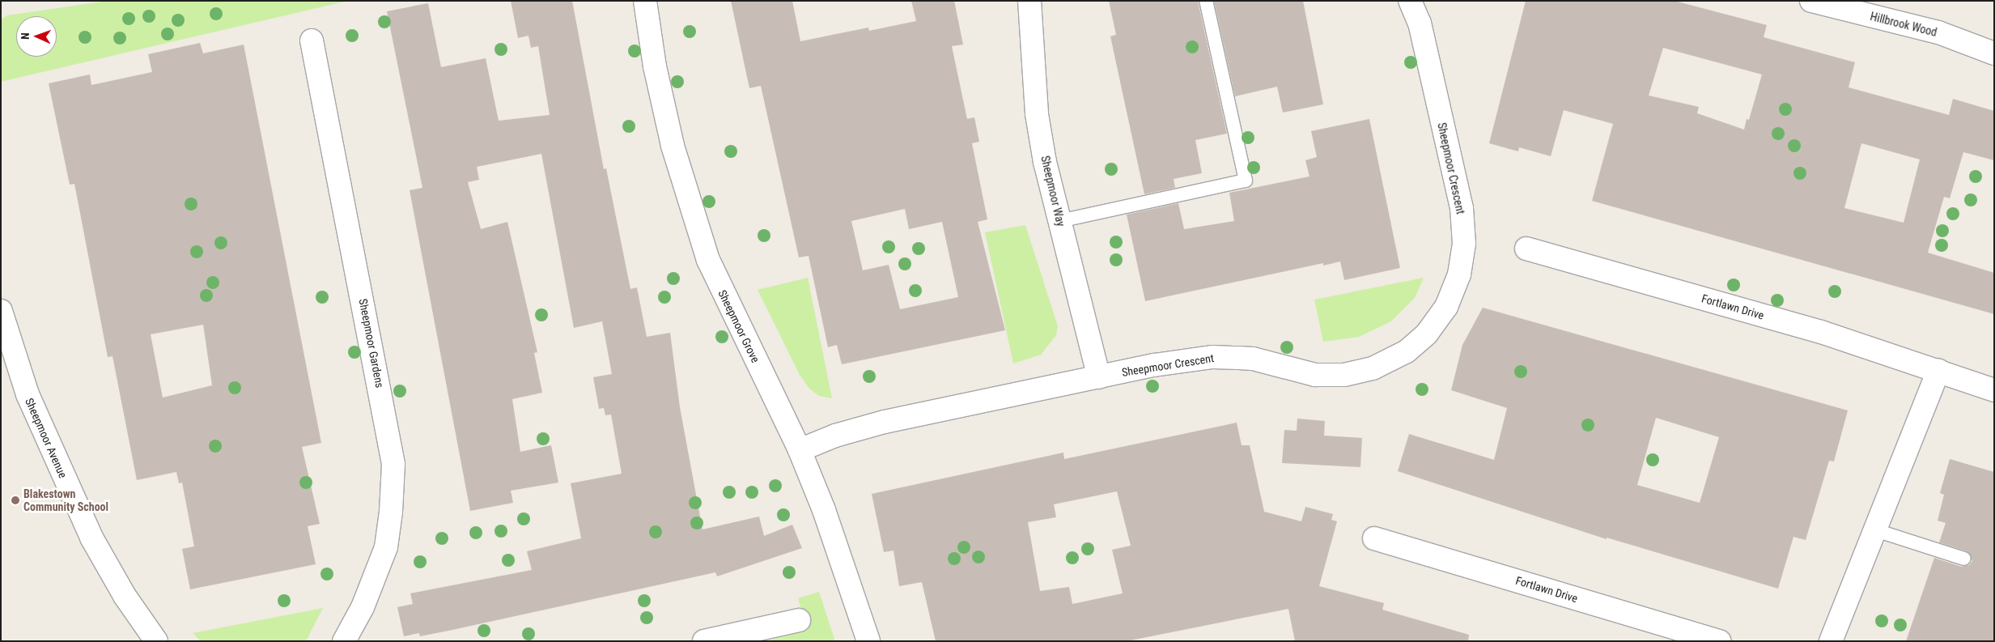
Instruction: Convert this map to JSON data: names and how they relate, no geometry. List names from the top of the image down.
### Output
{
  "streets": {
    "street": [
      "Hillbrook Wood",
      "Sheepmoor Crescent",
      "Sheepmoor Way",
      "Fortlawn Drive",
      "Sheepmoor Grove",
      "Sheepmoor Gardens",
      "Sheepmoor Avenue"
    ]
  },
  "crossings": [
    ["Sheepmoor Crescent", "Sheepmoor Way"],
    ["Sheepmoor Crescent", "Sheepmoor Grove"]
  ],
  "places": ["Blakestown Community School"],
  "north": "left"
}
